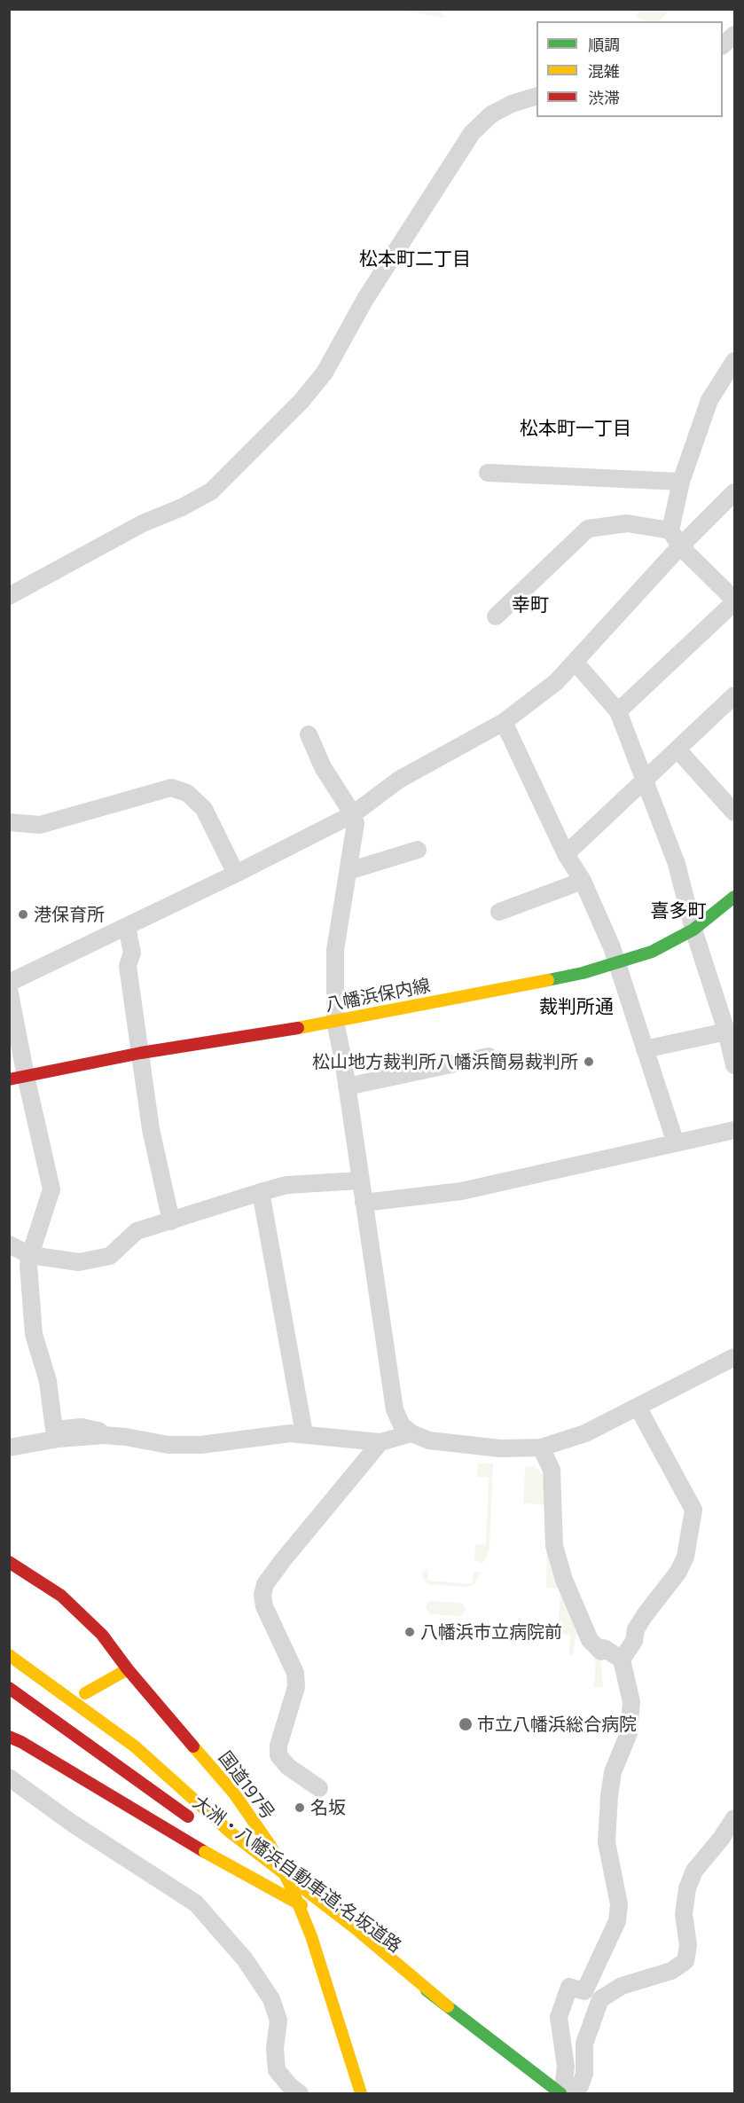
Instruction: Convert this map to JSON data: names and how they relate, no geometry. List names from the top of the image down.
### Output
{
  "streets": {
    "main road": ["八幡浜保内線", "国道197号", "大洲・八幡浜自動車道;名坂道路"]
  },
  "districts": [
    "松本町二丁目",
    "松本町一丁目",
    "幸町",
    "喜多町",
    "裁判所通"
  ],
  "places": [
    "港保育所",
    "松山地方裁判所八幡浜簡易裁判所",
    "八幡浜市立病院前",
    "市立八幡浜総合病院",
    "名坂"
  ],
  "legend": ["順調", "混雑", "渋滞"]
}
